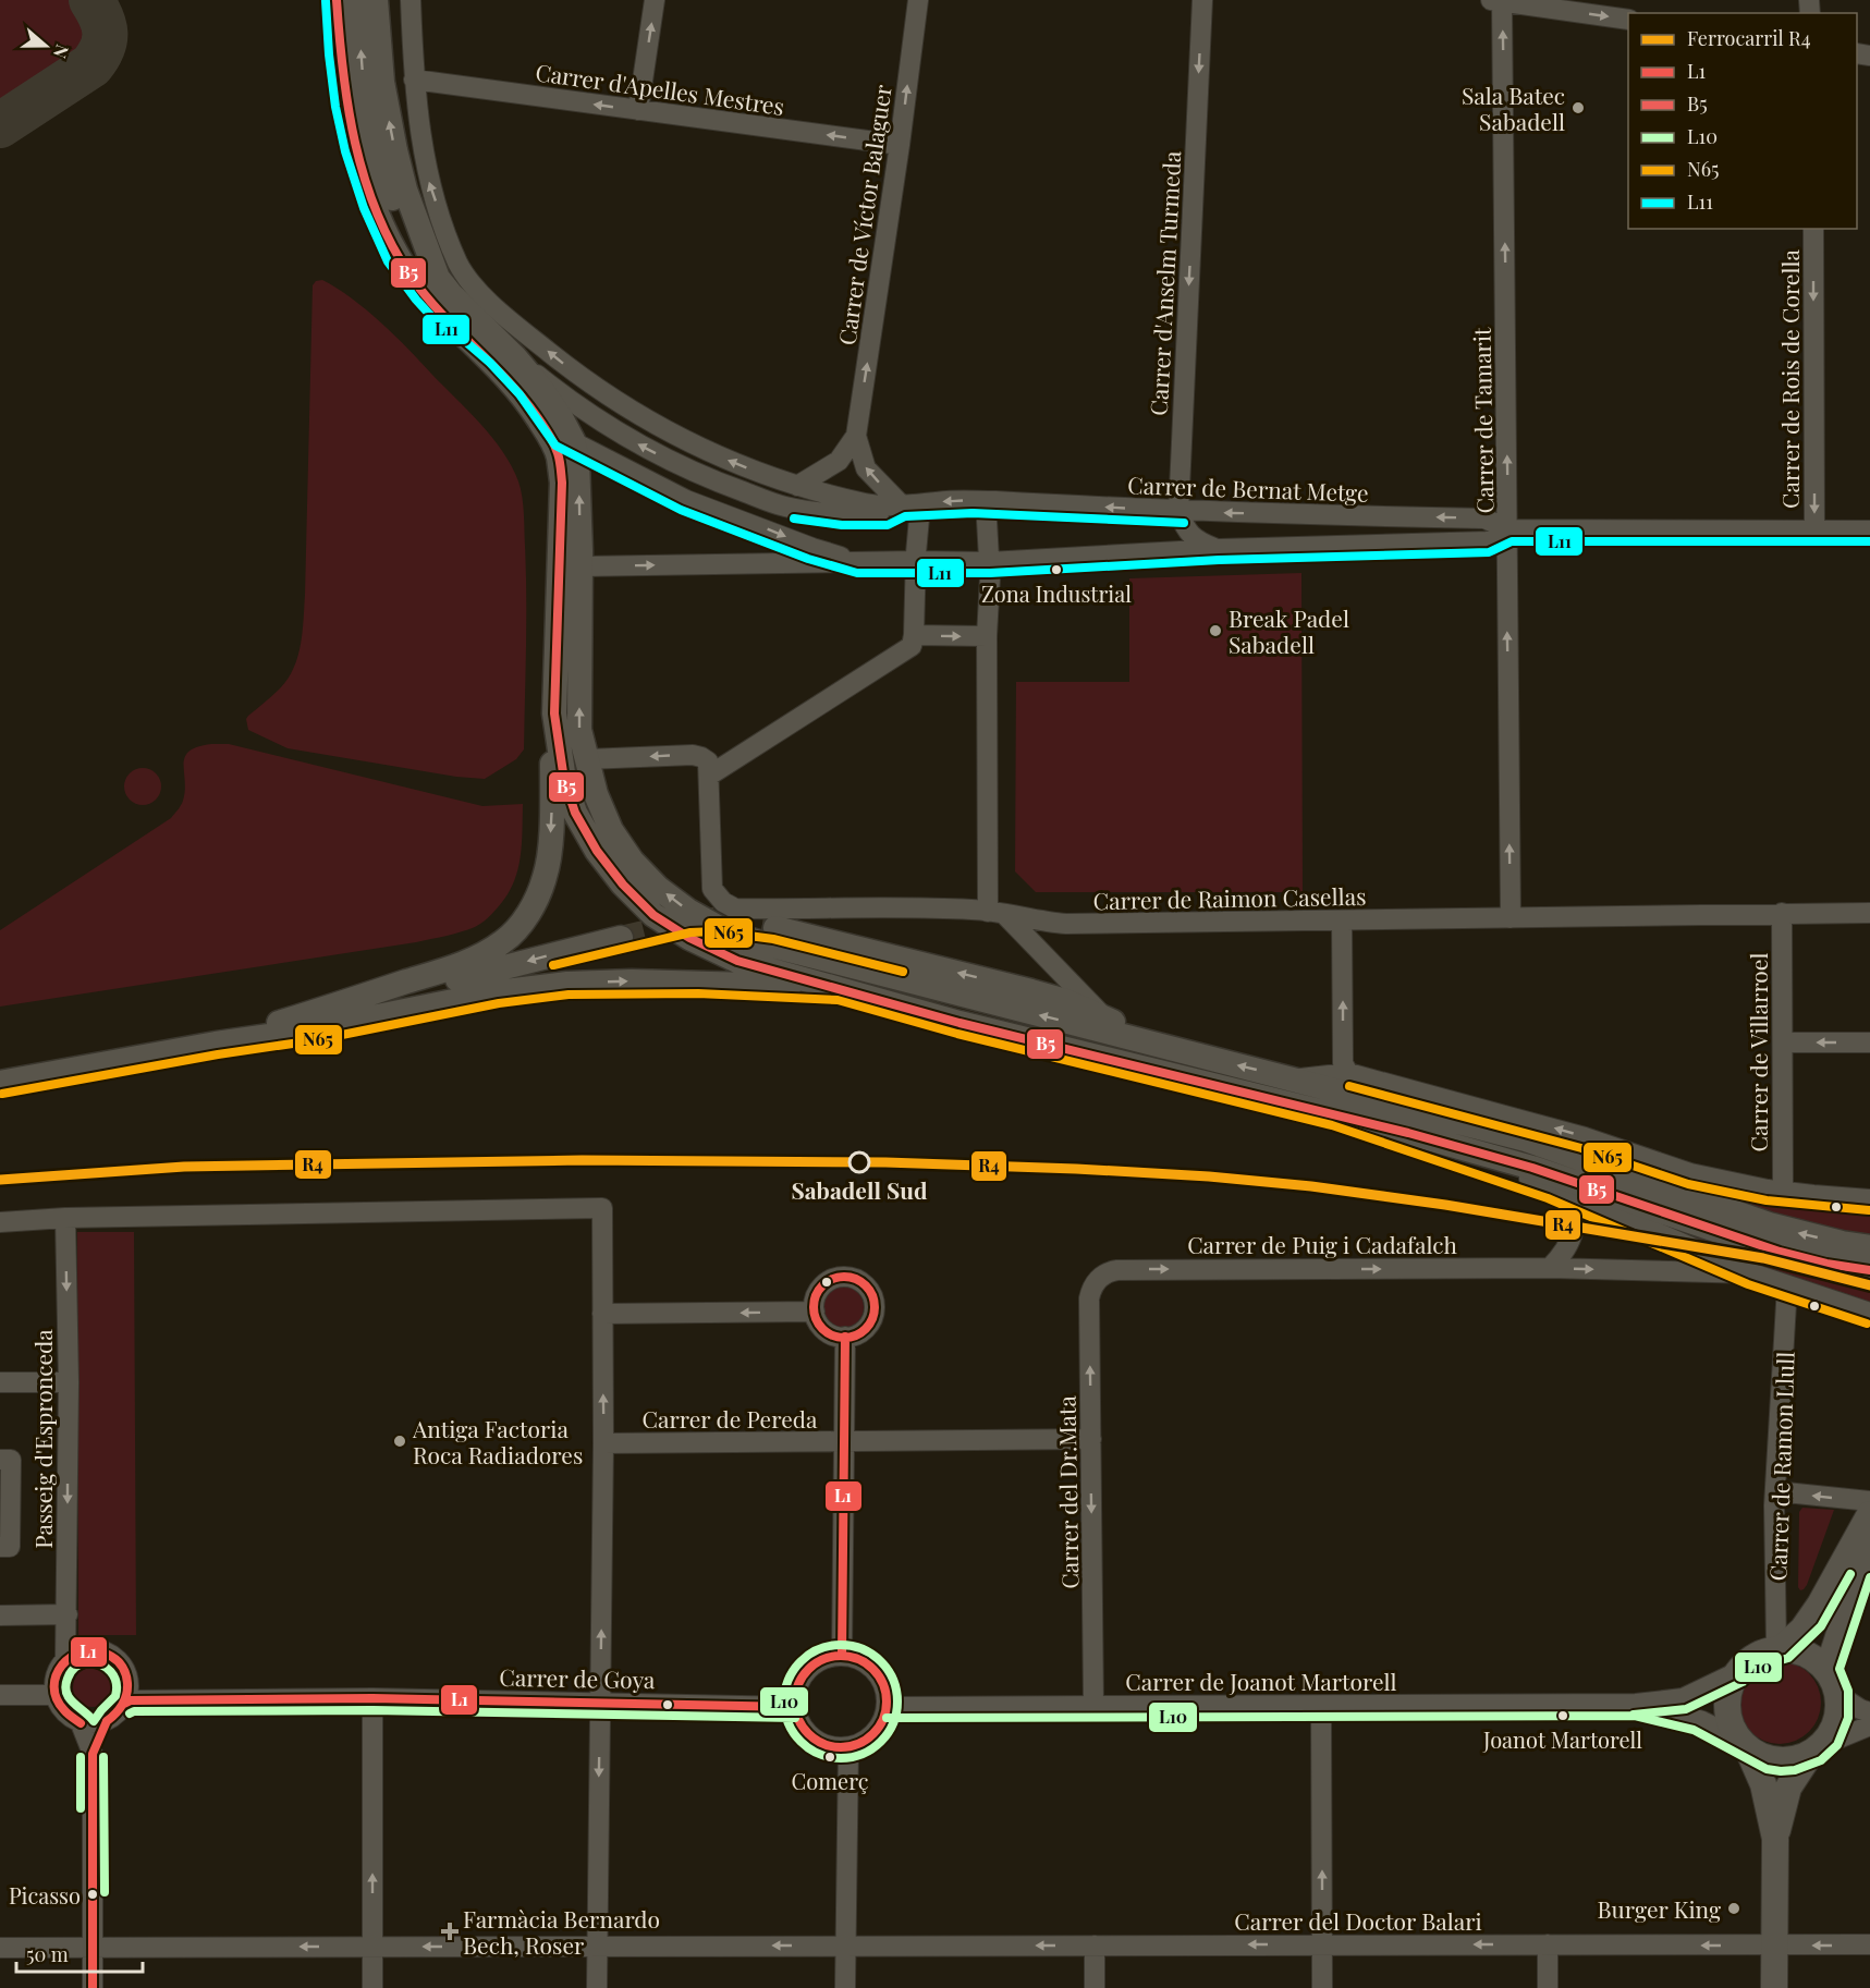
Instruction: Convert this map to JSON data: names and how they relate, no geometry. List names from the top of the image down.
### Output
{
  "streets": {
    "street": [
      "Carrer d'Apelles Mestres",
      "Carrer de Víctor Balaguer",
      "Carrer d'Anselm Turmeda",
      "Carrer de Rois de Corella",
      "Carrer de Tamarit",
      "Carrer de Bernat Metge",
      "Carrer de Raimon Casellas",
      "Carrer de Villarroel",
      "Carrer de Puig i Cadafalch",
      "Carrer de Pereda",
      "Passeig d'Espronceda",
      "Carrer de Ramon Llull",
      "Carrer del Dr.Mata",
      "Carrer de Goya",
      "Carrer de Joanot Martorell",
      "Carrer del Doctor Balari"
    ]
  },
  "crossings": [
    ["Carrer d'Apelles Mestres", "Carrer de Víctor Balaguer"],
    ["Carrer d'Apelles Mestres", "Carrer de Bernat Metge"],
    ["Carrer de Víctor Balaguer", "Carrer de Bernat Metge"],
    ["Carrer d'Anselm Turmeda", "Carrer de Bernat Metge"],
    ["Carrer de Rois de Corella", "Carrer de Bernat Metge"],
    ["Carrer de Tamarit", "Carrer de Bernat Metge"],
    ["Carrer de Tamarit", "Carrer de Raimon Casellas"],
    ["Carrer de Raimon Casellas", "Carrer de Villarroel"],
    ["Carrer de Puig i Cadafalch", "Carrer de Ramon Llull"],
    ["Carrer de Puig i Cadafalch", "Carrer del Dr.Mata"],
    ["Carrer de Pereda", "Carrer del Dr.Mata"],
    ["Passeig d'Espronceda", "Carrer de Goya"],
    ["Carrer de Ramon Llull", "Carrer de Joanot Martorell"],
    ["Carrer del Dr.Mata", "Carrer de Joanot Martorell"],
    ["Carrer de Goya", "Carrer de Joanot Martorell"]
  ],
  "one_way": [
    "Carrer d'Apelles Mestres",
    "Carrer de Víctor Balaguer",
    "Carrer d'Anselm Turmeda",
    "Carrer de Rois de Corella",
    "Carrer de Tamarit",
    "Passeig d'Espronceda",
    "Carrer del Doctor Balari"
  ],
  "places": {
    "other": [
      "Sala Batec Sabadell",
      "Zona Industrial",
      "Break Padel Sabadell",
      "Sabadell Sud",
      "Antiga Factoria Roca Radiadores",
      "Joanot Martorell",
      "Comerç",
      "Picasso",
      "Burger King"
    ],
    "health": ["Farmàcia Bernardo Bech, Roser"]
  },
  "lines": [
    "transit line B5",
    "transit line L11",
    "transit line N65",
    "rail line R4",
    "transit line L1",
    "transit line L10"
  ],
  "legend": [
    "Ferrocarril R4",
    "L1",
    "B5",
    "L10",
    "N65",
    "L11"
  ],
  "scale_bar": "50 m",
  "north": "right"
}
